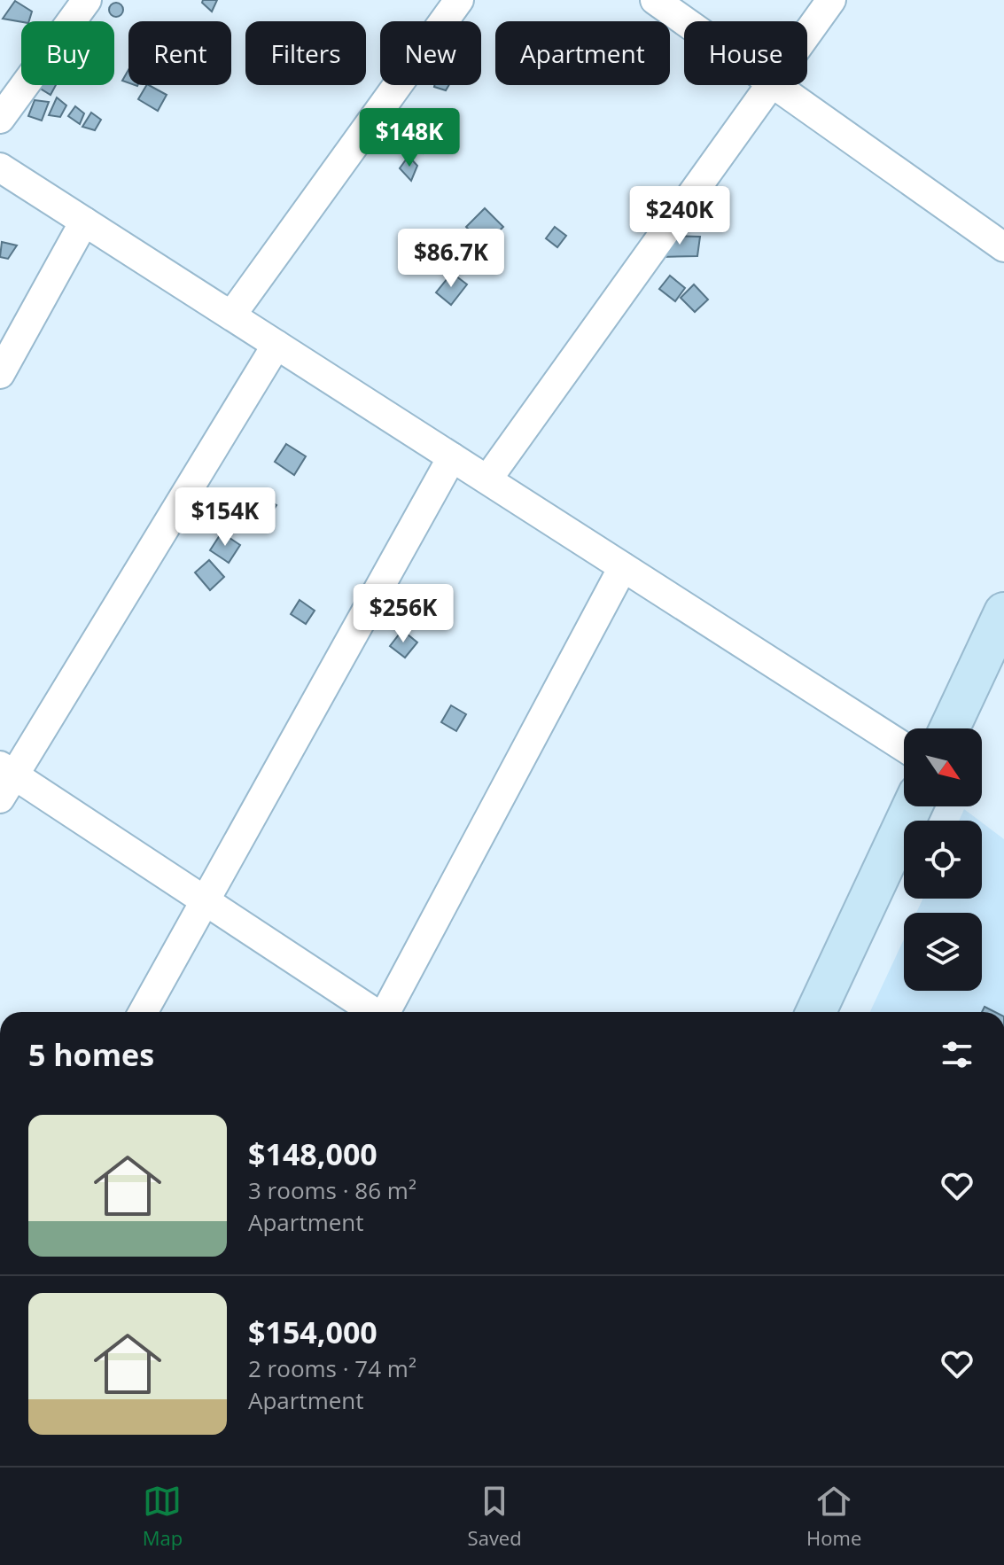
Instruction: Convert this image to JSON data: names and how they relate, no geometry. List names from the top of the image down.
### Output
{
  "north": "bottom right",
  "page": {
    "chip": [
      "Buy",
      "Rent",
      "Filters",
      "New",
      "Apartment",
      "House"
    ],
    "price": [
      "$148K",
      "$240K",
      "$86.7K",
      "$154K",
      "$256K"
    ],
    "heading": "5 homes",
    "list": [
      {
        "name": "$148,000",
        "note": "3 rooms · 86 m² · Apartment"
      },
      {
        "name": "$154,000",
        "note": "2 rooms · 74 m² · Apartment"
      }
    ],
    "tabs": ["Map", "Saved", "Home"]
  }
}
